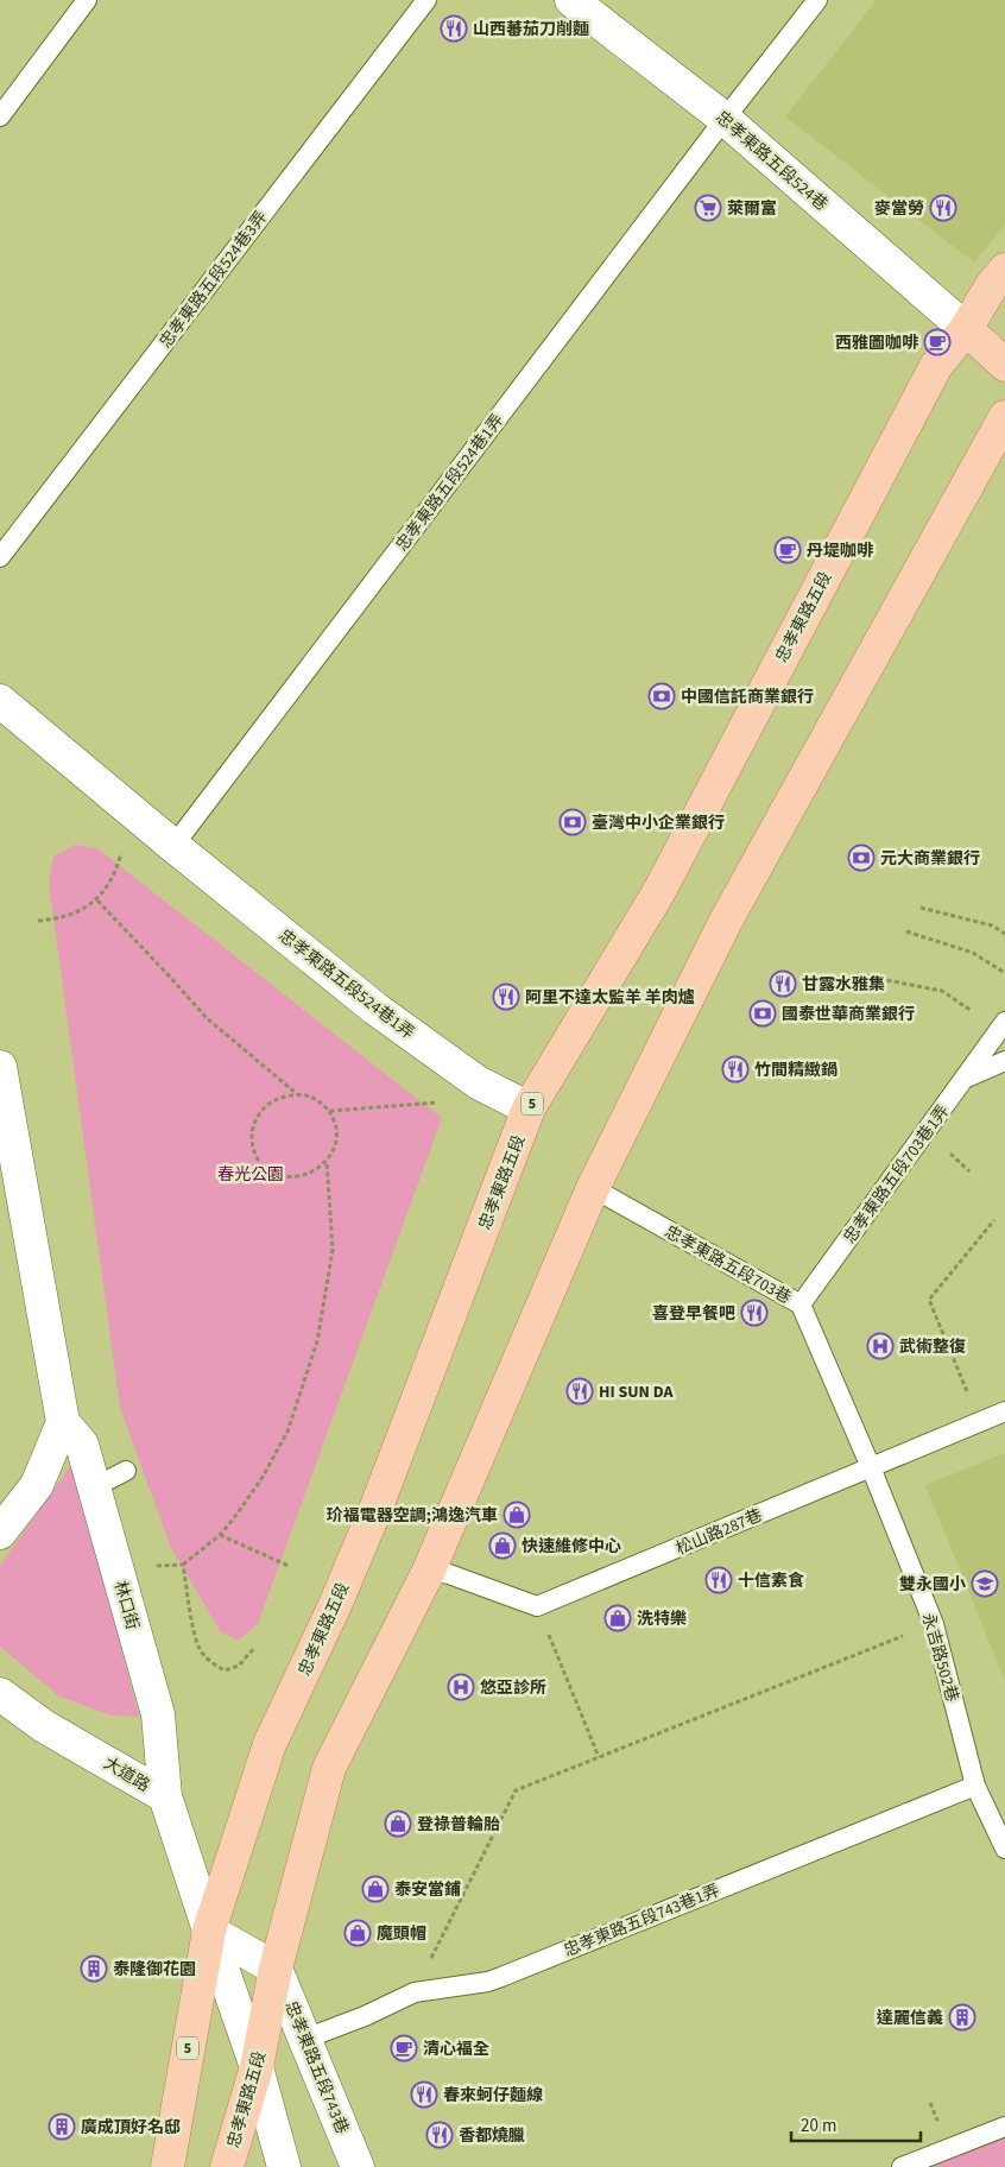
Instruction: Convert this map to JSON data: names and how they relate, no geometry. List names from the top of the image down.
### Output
{
  "streets": {
    "main road": ["忠孝東路五段", "5"],
    "street": [
      "忠孝東路五段524巷",
      "忠孝東路五段524巷1弄",
      "林口街",
      "大道路",
      "忠孝東路五段743巷"
    ],
    "lane": [
      "忠孝東路五段524巷3弄",
      "忠孝東路五段703巷1弄",
      "忠孝東路五段703巷",
      "松山路287巷",
      "永吉路502巷",
      "忠孝東路五段743巷1弄"
    ]
  },
  "crossings": [
    ["忠孝東路五段524巷", "忠孝東路五段524巷1弄"],
    ["忠孝東路五段524巷", "忠孝東路五段"],
    ["忠孝東路五段524巷1弄", "忠孝東路五段"],
    ["忠孝東路五段", "忠孝東路五段703巷"],
    ["忠孝東路五段", "大道路"],
    ["忠孝東路五段", "忠孝東路五段743巷"],
    ["忠孝東路五段703巷1弄", "忠孝東路五段703巷"],
    ["忠孝東路五段703巷", "松山路287巷"],
    ["忠孝東路五段703巷", "永吉路502巷"],
    ["松山路287巷", "永吉路502巷"],
    ["林口街", "大道路"],
    ["永吉路502巷", "忠孝東路五段743巷1弄"],
    ["忠孝東路五段743巷1弄", "忠孝東路五段743巷"]
  ],
  "parks": ["春光公園"],
  "places": {
    "restaurant": [
      "山西蕃茄刀削麵",
      "麥當勞",
      "甘露水雅集",
      "阿里不達太監羊 羊肉爐",
      "竹間精緻鍋",
      "喜登早餐吧",
      "HI SUN DA",
      "十信素食",
      "春來蚵仔麵線",
      "香都燒臘"
    ],
    "supermarket": ["萊爾富"],
    "cafe": ["西雅圖咖啡", "丹堤咖啡", "清心福全"],
    "bank": [
      "中國信託商業銀行",
      "臺灣中小企業銀行",
      "元大商業銀行",
      "國泰世華商業銀行"
    ],
    "hospital": ["武術整復", "悠亞診所"],
    "shop": [
      "玠福電器空調;鴻逸汽車",
      "快速維修中心",
      "洗特樂",
      "登祿普輪胎",
      "泰安當鋪",
      "魔頭帽"
    ],
    "school or university": ["雙永國小"],
    "building": ["泰隆御花園", "達麗信義", "廣成頂好名邸"]
  },
  "scale_bar": "20 m"
}
